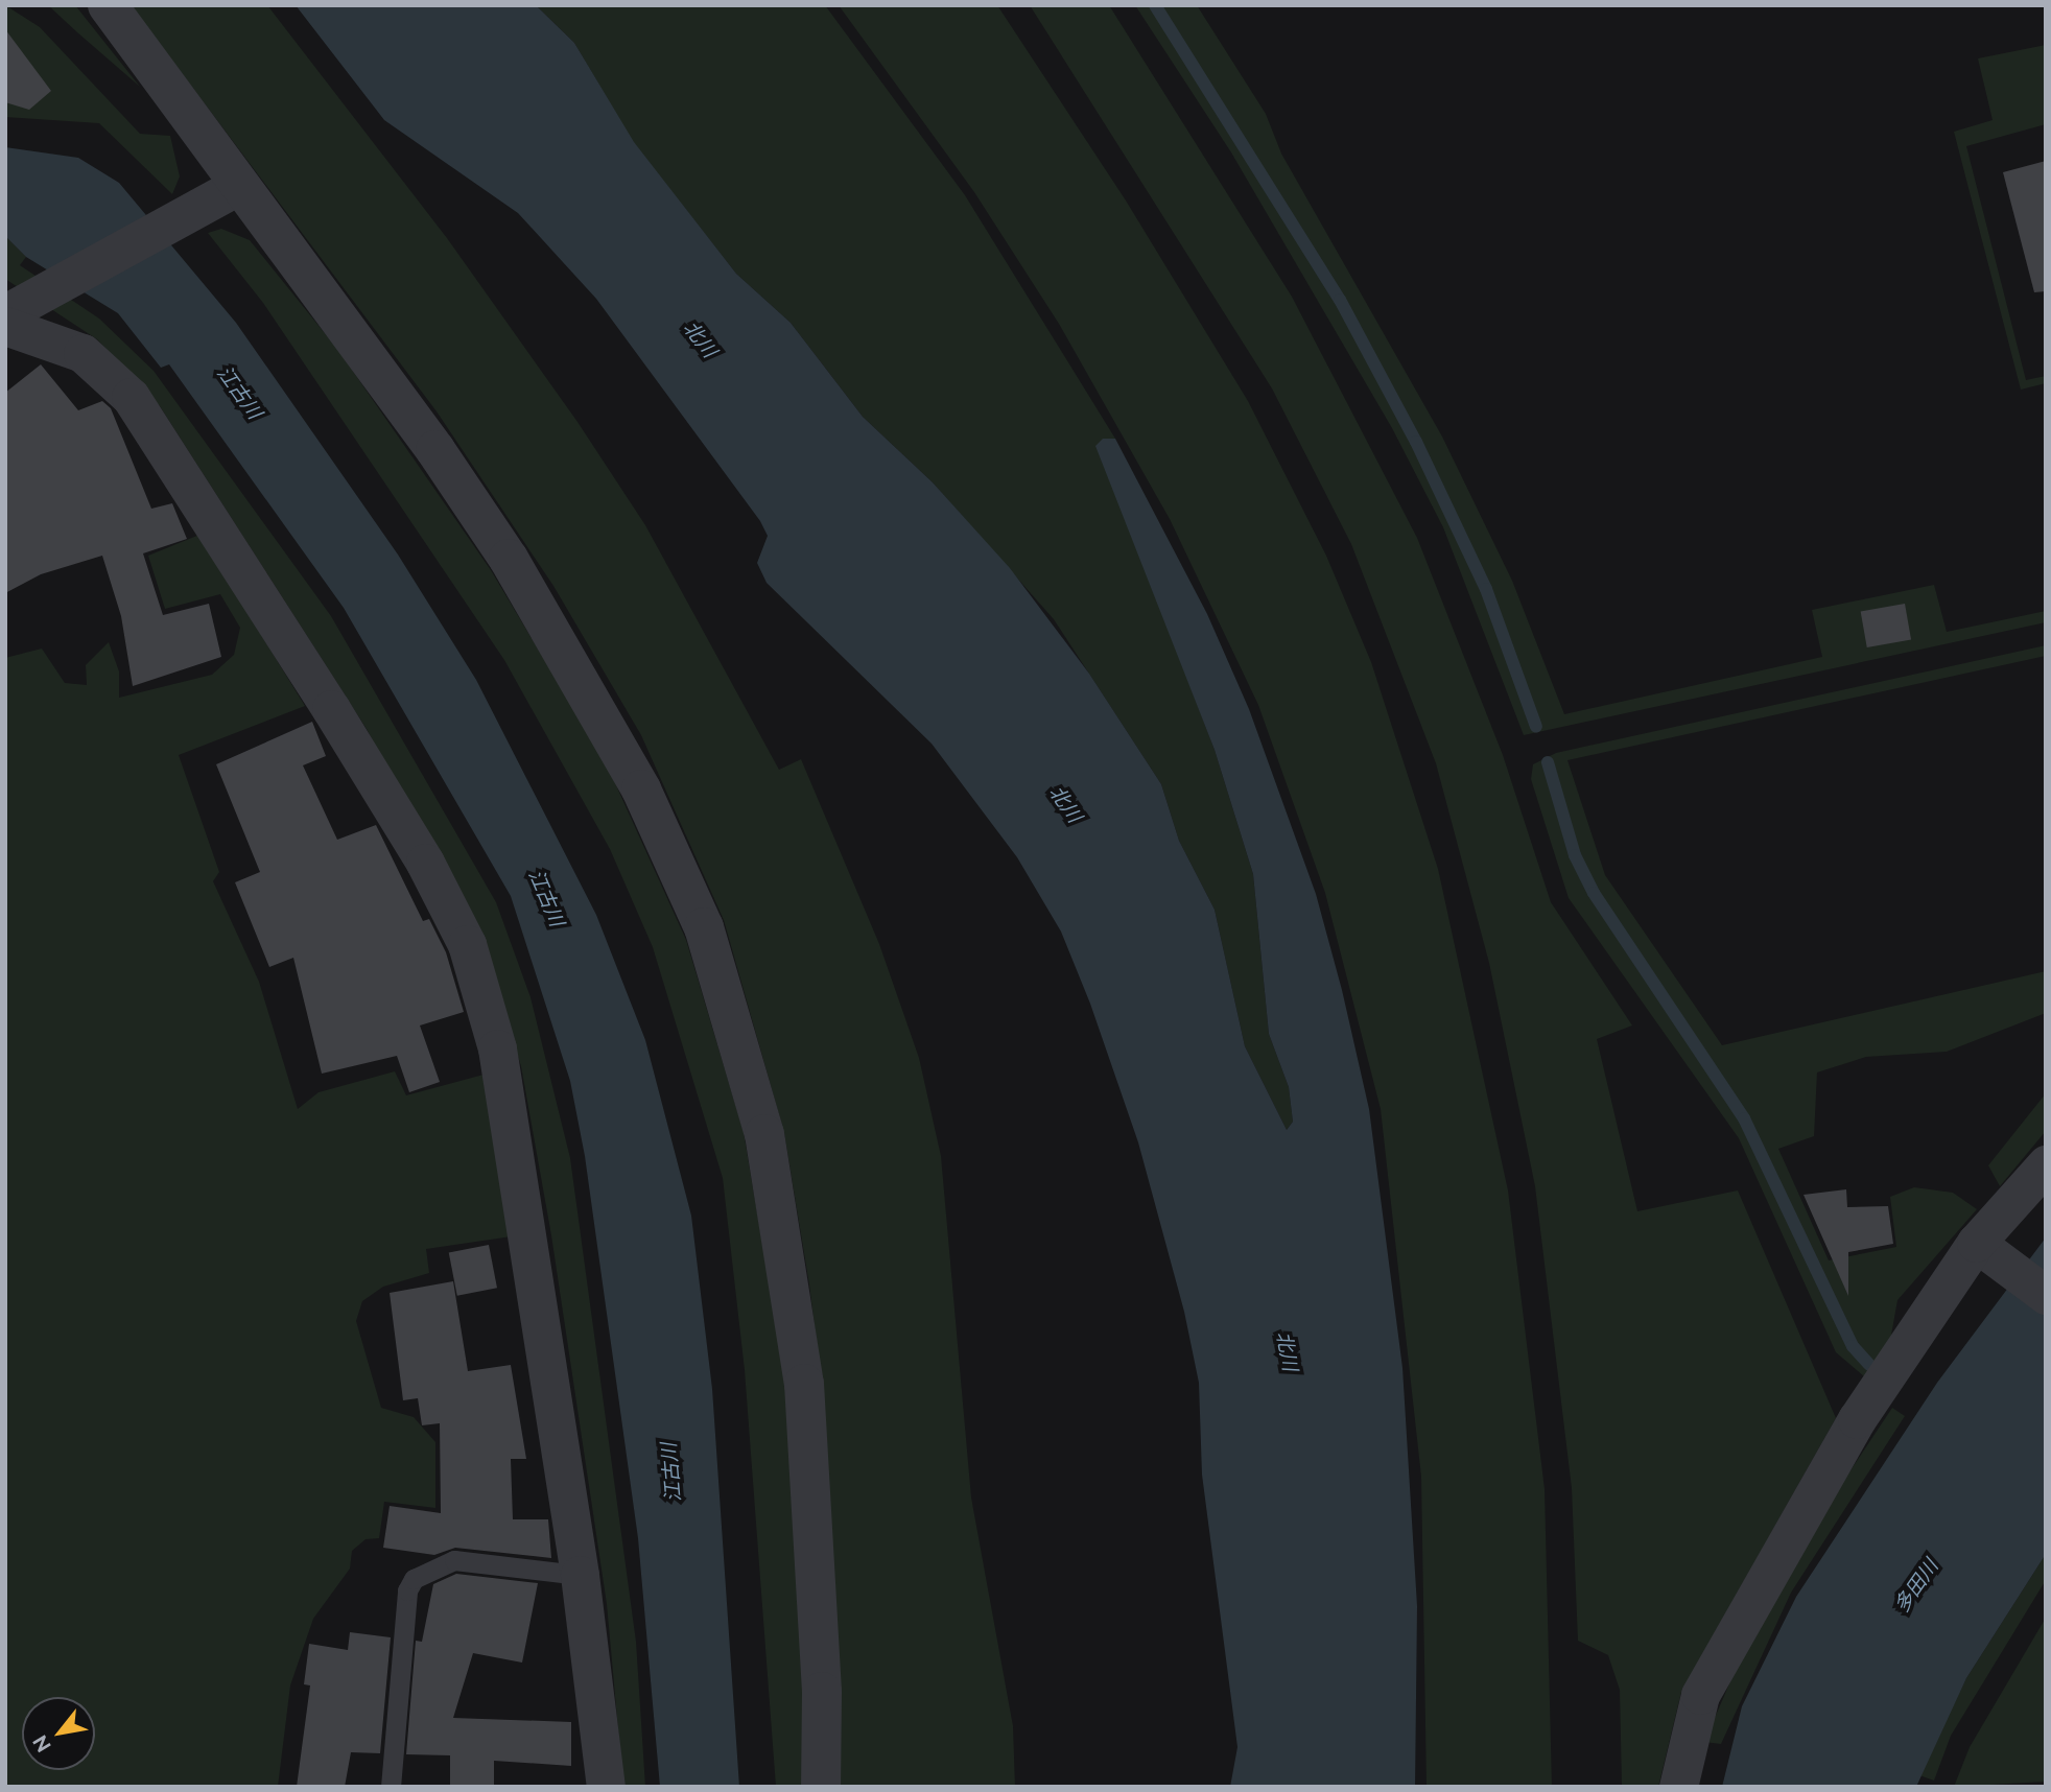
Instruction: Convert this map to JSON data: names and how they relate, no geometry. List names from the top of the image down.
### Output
{
  "water": ["北川", "江古川", "多田川"],
  "north": "bottom left"
}
